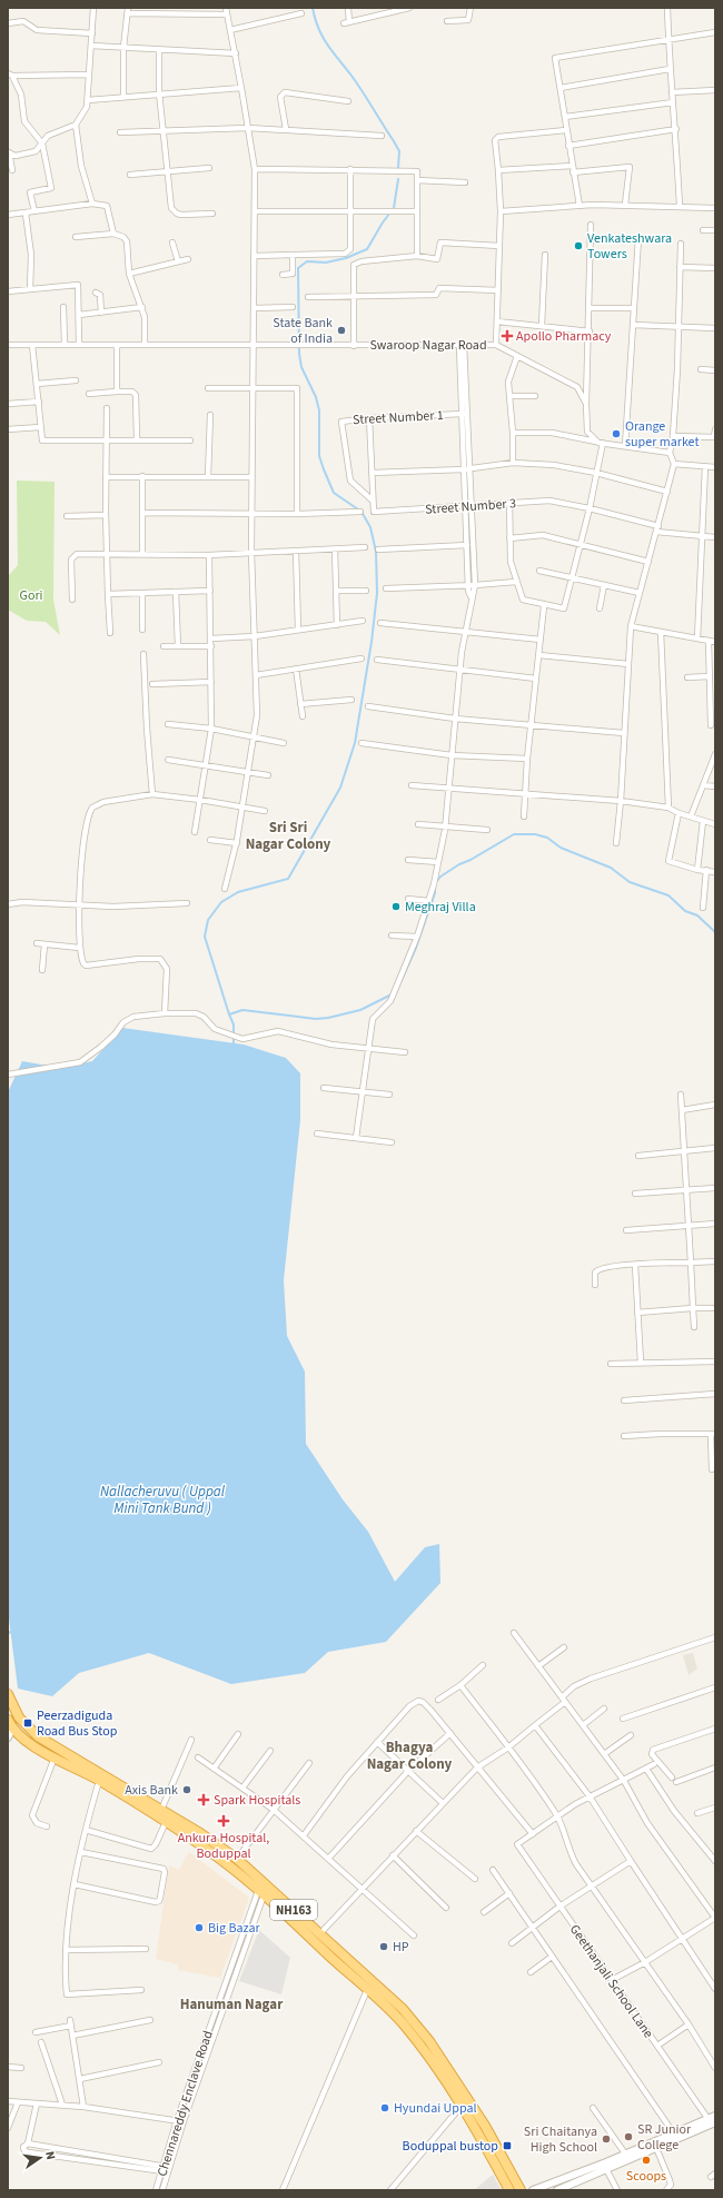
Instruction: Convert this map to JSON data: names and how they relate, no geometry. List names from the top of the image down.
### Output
{
  "streets": {
    "highway": ["NH163"],
    "street": [
      "Swaroop Nagar Road",
      "Street Number 1",
      "Street Number 3",
      "Geethanjali School Lane",
      "Chennareddy Enclave Road"
    ]
  },
  "crossings": [
    ["Street Number 1", "Street Number 3"],
    ["NH163", "Chennareddy Enclave Road"]
  ],
  "districts": ["Sri Sri Nagar Colony", "Bhagya Nagar Colony", "Hanuman Nagar"],
  "water": ["Nallacheruvu ( Uppal Mini Tank Bund )"],
  "parks": ["Gori"],
  "places": {
    "other": [
      "Venkateshwara Towers",
      "State Bank of India",
      "Orange super market",
      "Meghraj Villa",
      "Axis Bank",
      "Big Bazar",
      "HP",
      "Hyundai Uppal",
      "SR Junior College",
      "Sri Chaitanya High School",
      "Scoops"
    ],
    "health": ["Apollo Pharmacy", "Spark Hospitals", "Ankura Hospital, Boduppal"],
    "transit": ["Peerzadiguda Road Bus Stop", "Boduppal bustop"]
  },
  "north": "right"
}
